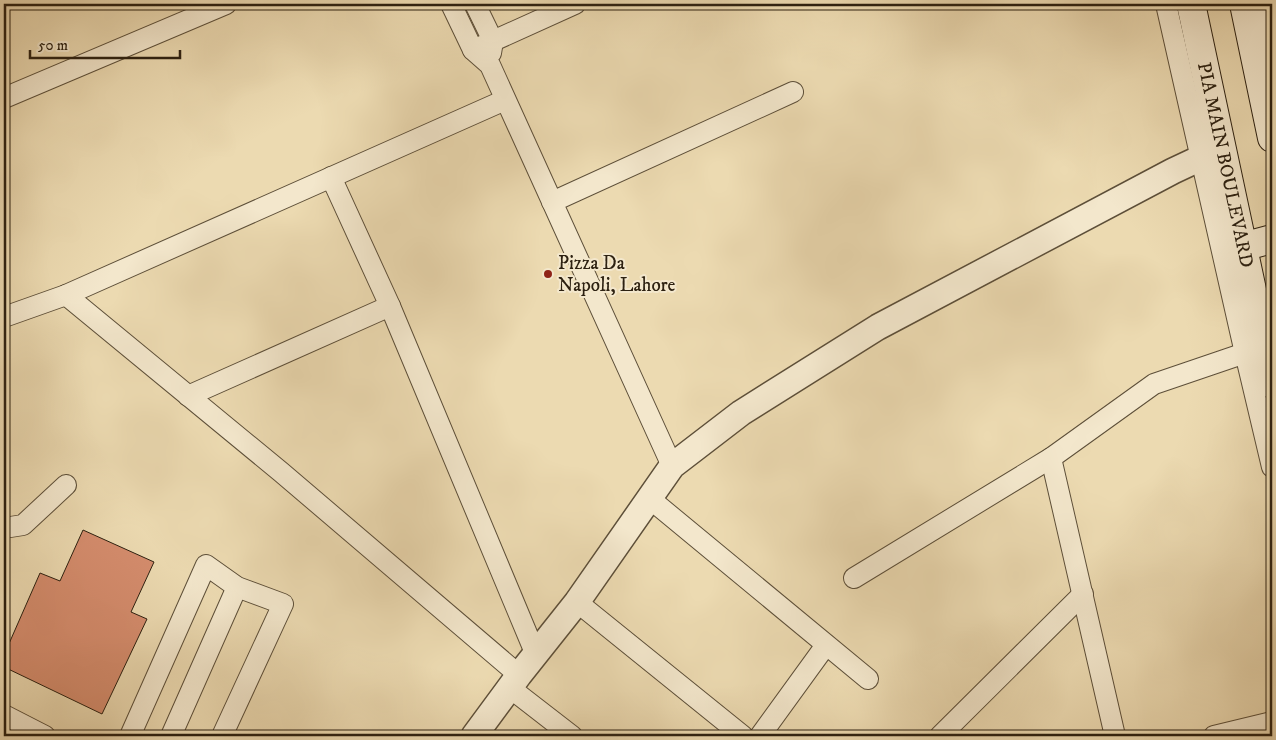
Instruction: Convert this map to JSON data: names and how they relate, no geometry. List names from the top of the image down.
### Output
{
  "streets": {
    "main road": ["PIA MAIN BOULEVARD"]
  },
  "places": ["Pizza Da Napoli, Lahore"],
  "scale_bar": "50 m"
}
